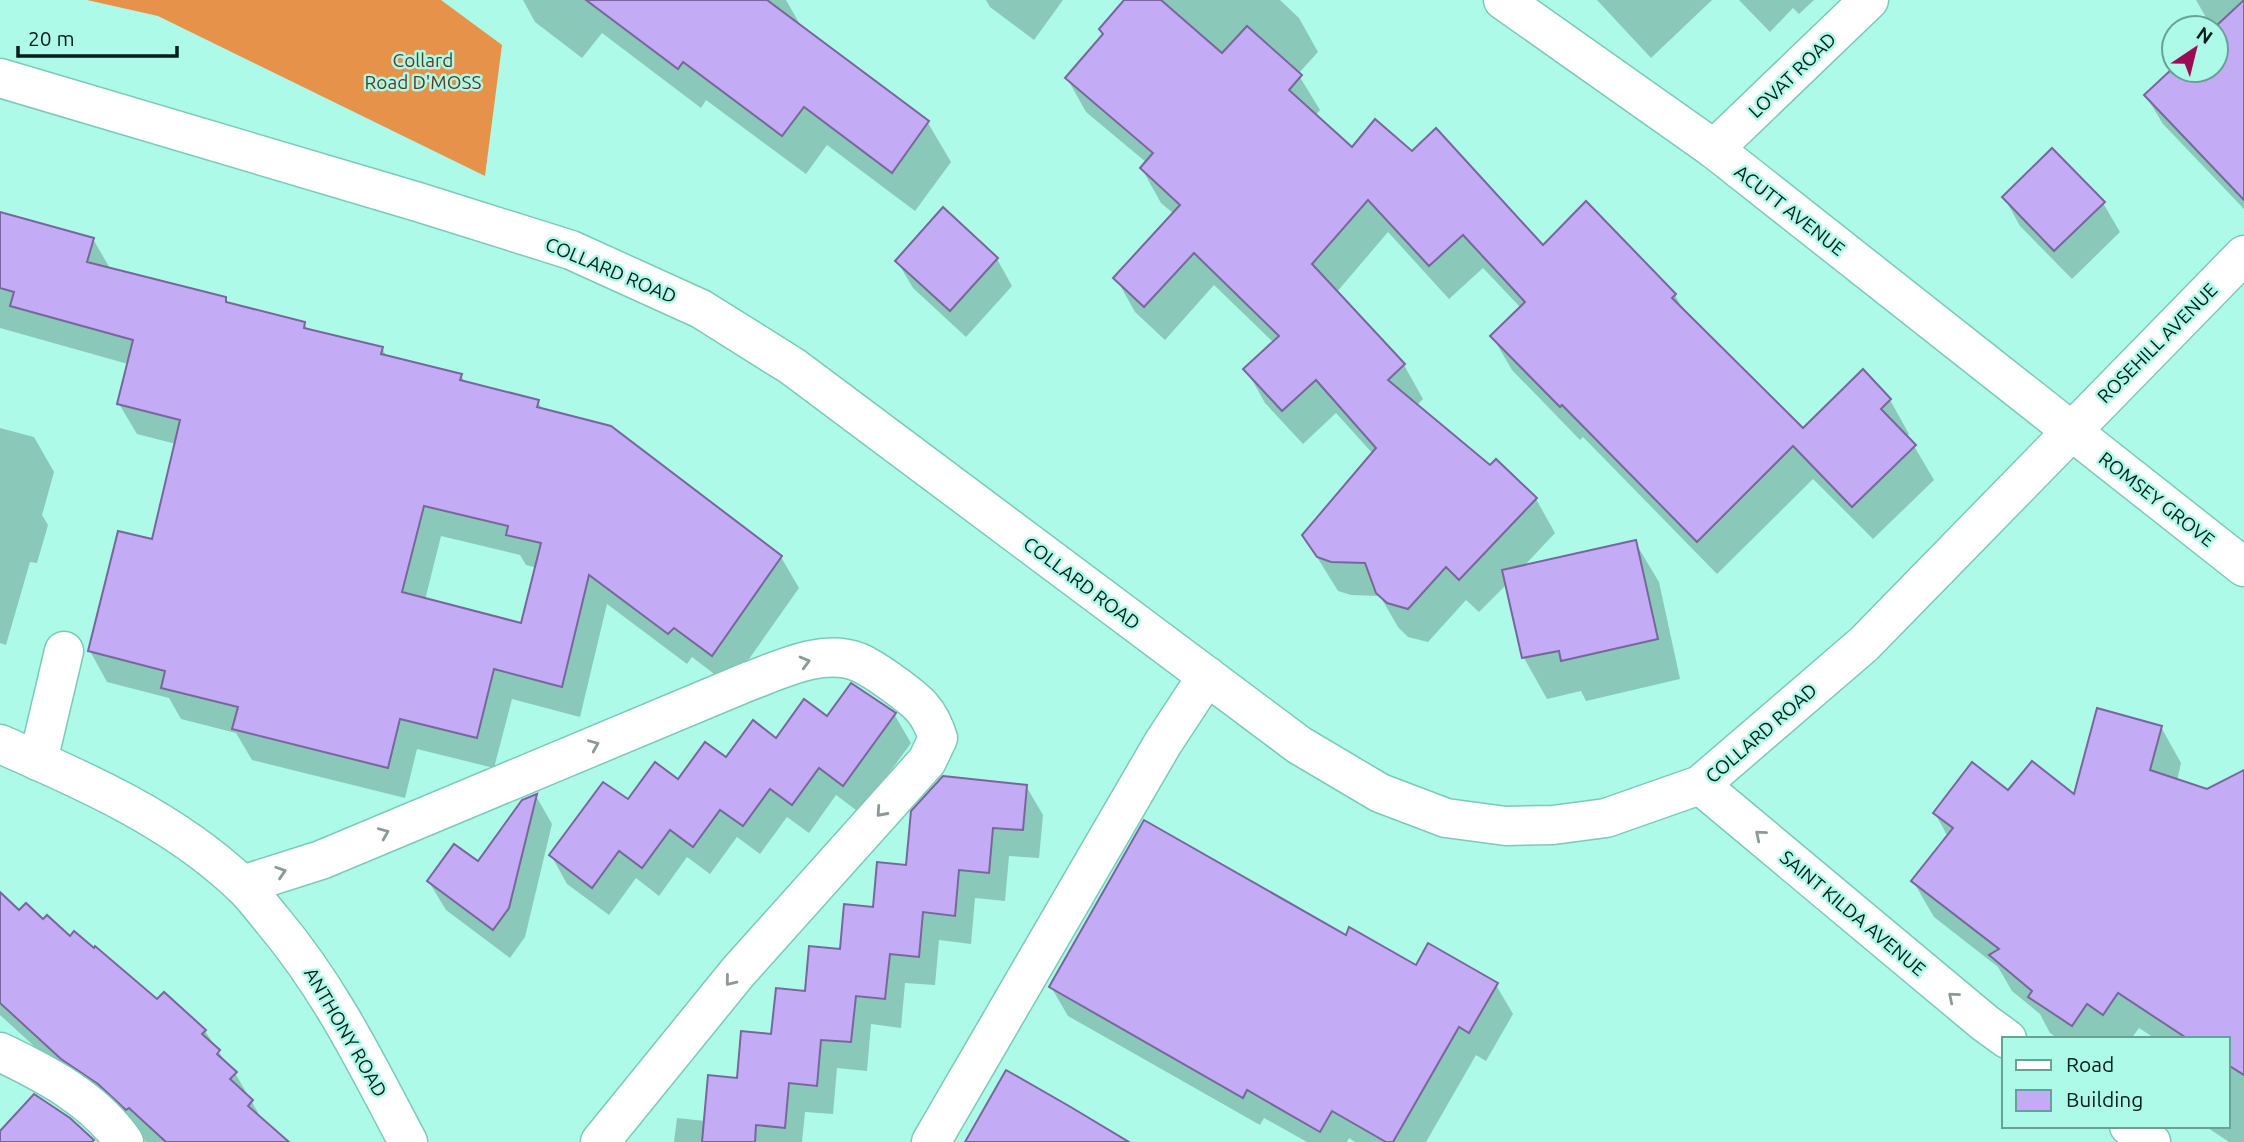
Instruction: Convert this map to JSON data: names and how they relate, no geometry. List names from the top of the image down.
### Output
{
  "streets": {
    "street": [
      "LOVAT ROAD",
      "ACUTT AVENUE",
      "COLLARD ROAD",
      "ROSEHILL AVENUE",
      "ROMSEY GROVE",
      "SAINT KILDA AVENUE",
      "ANTHONY ROAD"
    ]
  },
  "crossings": [
    ["LOVAT ROAD", "ACUTT AVENUE"],
    ["ACUTT AVENUE", "COLLARD ROAD"],
    ["ACUTT AVENUE", "ROSEHILL AVENUE"],
    ["ACUTT AVENUE", "ROMSEY GROVE"],
    ["COLLARD ROAD", "ROSEHILL AVENUE"],
    ["COLLARD ROAD", "ROMSEY GROVE"],
    ["COLLARD ROAD", "SAINT KILDA AVENUE"],
    ["ROSEHILL AVENUE", "ROMSEY GROVE"]
  ],
  "one_way": ["SAINT KILDA AVENUE"],
  "parks": ["Collard Road D'MOSS"],
  "legend": ["Road", "Building"],
  "scale_bar": "20 m",
  "north": "top right"
}
